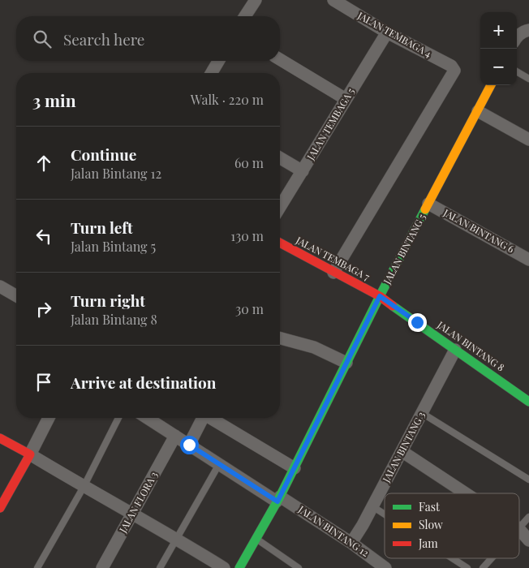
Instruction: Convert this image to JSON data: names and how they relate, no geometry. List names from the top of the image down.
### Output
{
  "streets": {
    "street": [
      "JALAN TEMBAGA 4",
      "JALAN TEMBAGA 5",
      "JALAN BINTANG 6",
      "JALAN BINTANG 5",
      "JALAN TEMBAGA 7",
      "JALAN BINTANG 8",
      "JALAN BINTANG 3",
      "JALAN FLORA 3",
      "JALAN BINTANG 12"
    ]
  },
  "crossings": [
    ["JALAN TEMBAGA 4", "JALAN TEMBAGA 5"],
    ["JALAN TEMBAGA 4", "JALAN TEMBAGA 7"],
    ["JALAN BINTANG 6", "JALAN BINTANG 5"],
    ["JALAN BINTANG 5", "JALAN TEMBAGA 7"],
    ["JALAN BINTANG 5", "JALAN BINTANG 8"],
    ["JALAN BINTANG 5", "JALAN BINTANG 12"],
    ["JALAN TEMBAGA 7", "JALAN BINTANG 8"],
    ["JALAN BINTANG 8", "JALAN BINTANG 3"],
    ["JALAN BINTANG 3", "JALAN BINTANG 12"],
    ["JALAN FLORA 3", "JALAN BINTANG 12"]
  ],
  "legend": ["Fast", "Slow", "Jam"],
  "page": {
    "map_buttons": ["+", "−"],
    "search": "Search here",
    "heading": ["3 min", "Walk · 220 m"],
    "list": [
      ["Continue", "Jalan Bintang 12", "60 m"],
      ["Turn left", "Jalan Bintang 5", "130 m"],
      ["Turn right", "Jalan Bintang 8", "30 m"],
      "Arrive at destination"
    ]
  }
}
